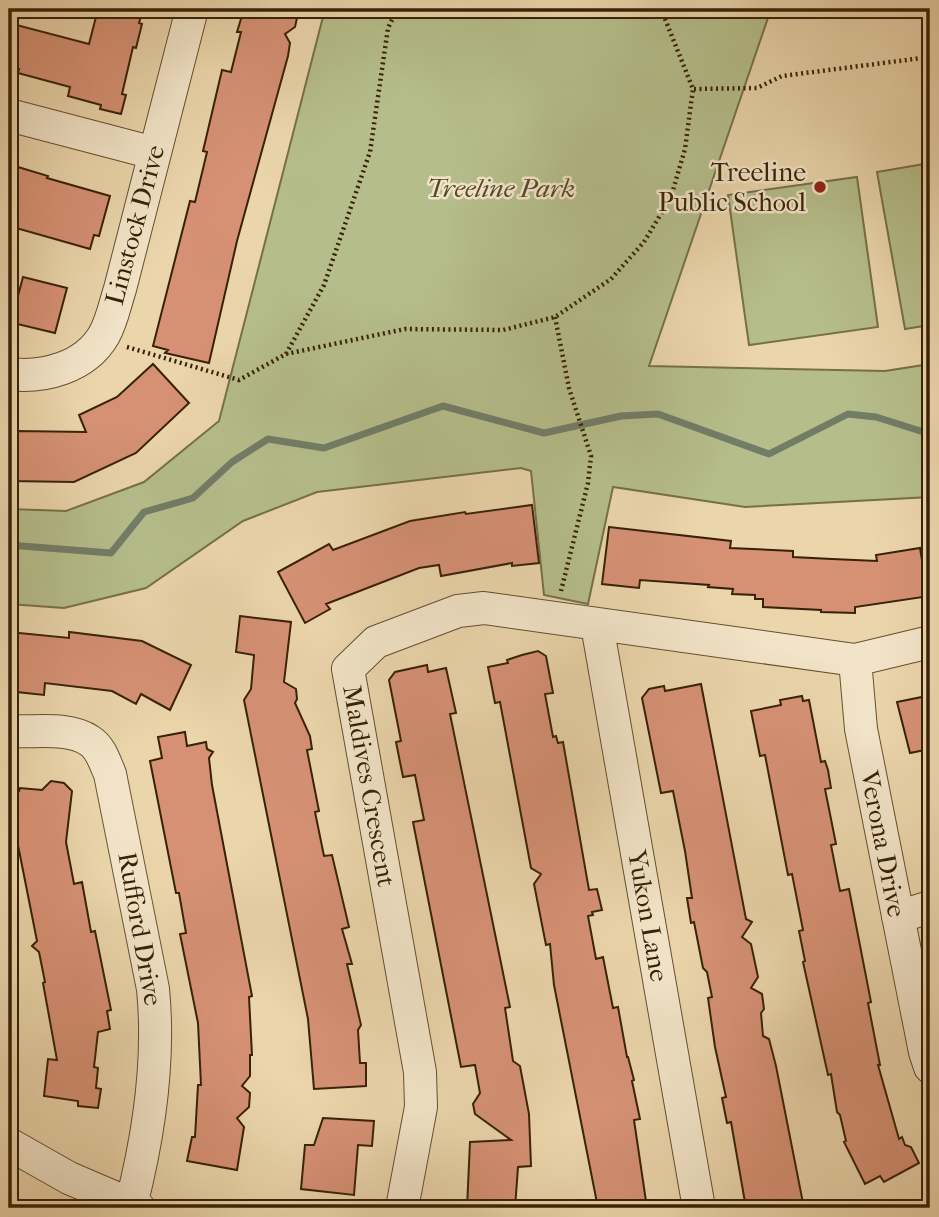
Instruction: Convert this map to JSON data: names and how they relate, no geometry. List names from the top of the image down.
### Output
{
  "streets": {
    "street": [
      "Linstock Drive",
      "Maldives Crescent",
      "Verona Drive",
      "Yukon Lane",
      "Rufford Drive"
    ]
  },
  "crossings": [
    ["Maldives Crescent", "Verona Drive"],
    ["Maldives Crescent", "Yukon Lane"]
  ],
  "parks": ["Treeline Park"],
  "places": ["Treeline Public School"]
}
